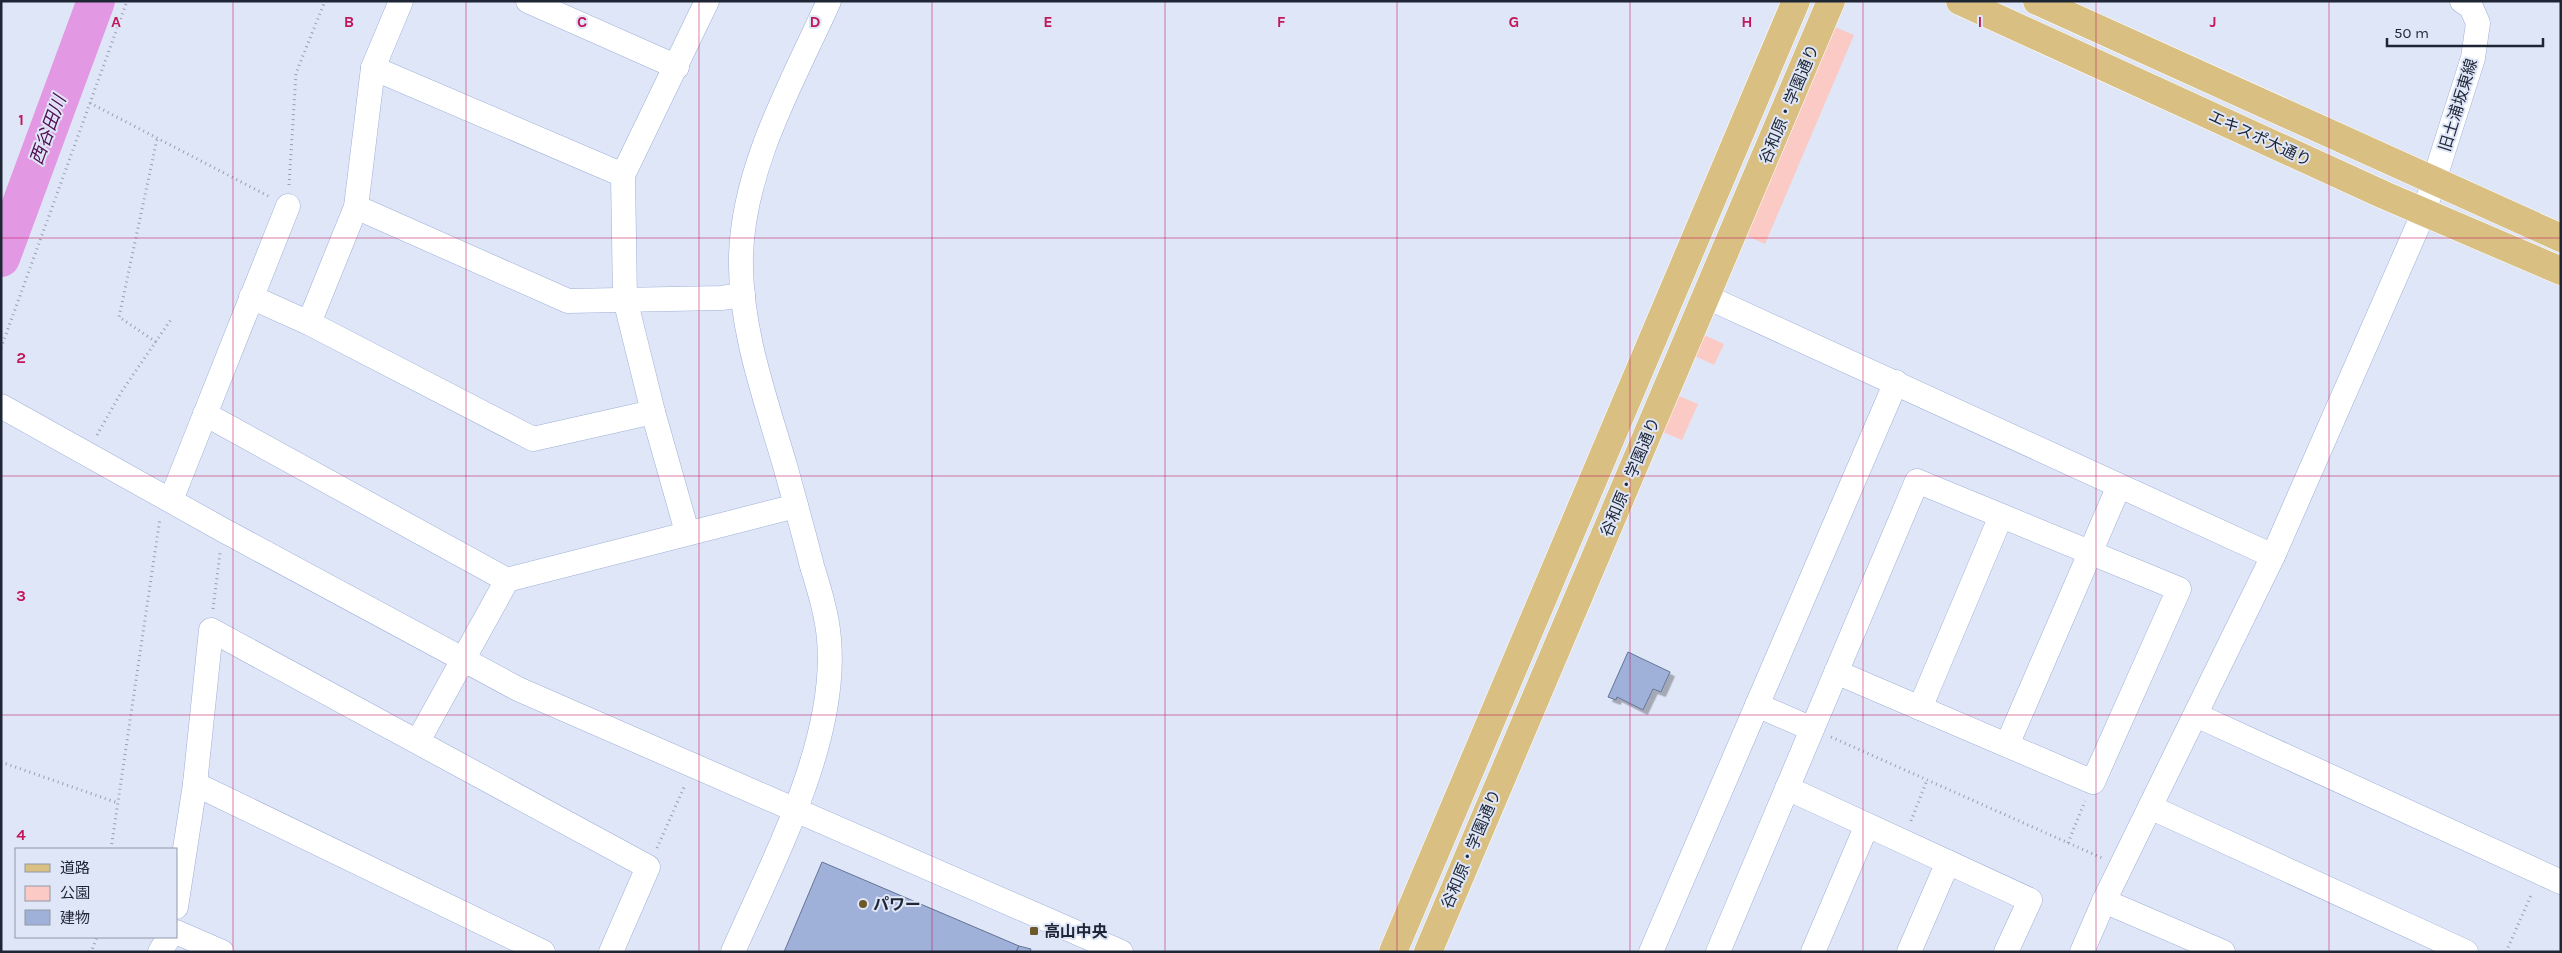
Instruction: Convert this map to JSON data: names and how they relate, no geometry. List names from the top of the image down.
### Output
{
  "streets": {
    "main road": ["谷和原・学園通り", "エキスポ大通り"],
    "street": ["旧土浦坂東線"]
  },
  "crossings": [
    ["旧土浦坂東線", "エキスポ大通り"]
  ],
  "water": ["西谷田川"],
  "places": {
    "other": ["パワー"],
    "transit": ["高山中央"]
  },
  "legend": ["道路", "公園", "建物"],
  "scale_bar": "50 m",
  "grid": {
    "columns": [
      "A",
      "B",
      "C",
      "D",
      "E",
      "F",
      "G",
      "H",
      "I",
      "J"
    ],
    "rows": [
      "1",
      "2",
      "3",
      "4"
    ]
  }
}
